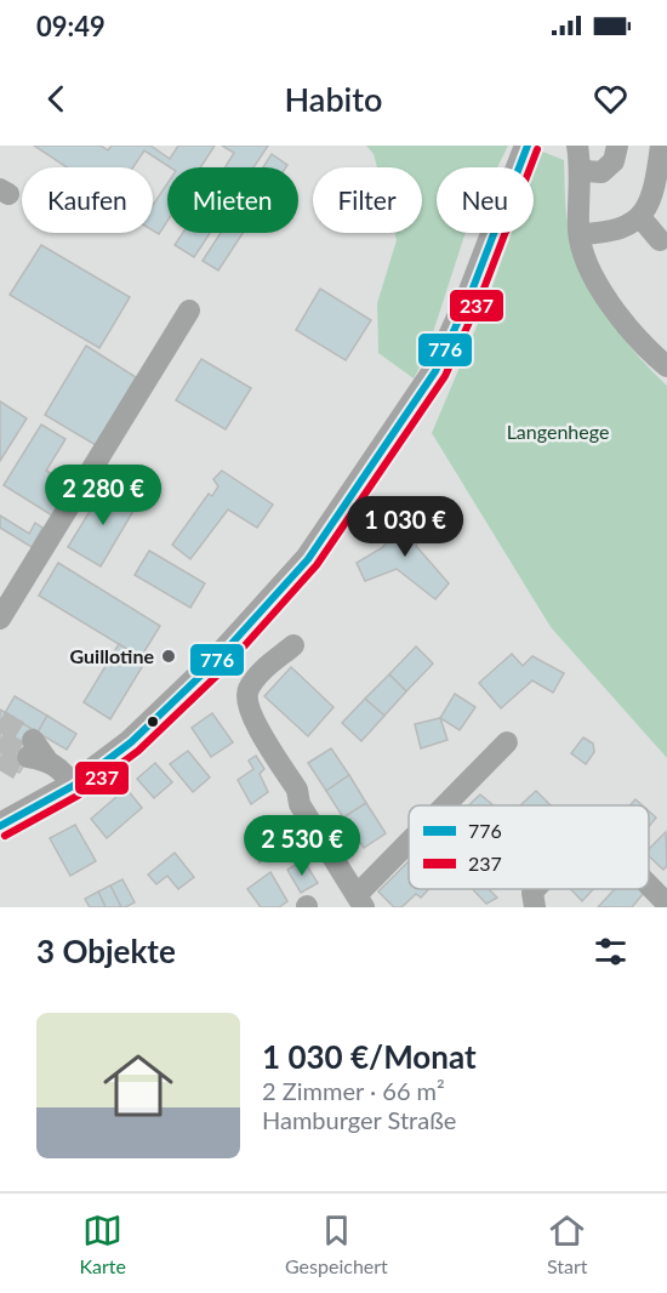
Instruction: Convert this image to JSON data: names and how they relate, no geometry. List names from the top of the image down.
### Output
{
  "parks": ["Langenhege"],
  "places": ["Guillotine"],
  "lines": ["transit line 776", "transit line 237"],
  "legend": ["776", "237"],
  "page": {
    "status": "09:49",
    "header": "Habito",
    "chip": [
      "Kaufen",
      "Mieten",
      "Filter",
      "Neu"
    ],
    "price": ["2 280 €", "1 030 €", "2 530 €"],
    "heading": "3 Objekte",
    "list": [
      {
        "name": "1 030 €/Monat",
        "note": "2 Zimmer · 66 m² · Hamburger Straße"
      }
    ],
    "tabs": ["Karte", "Gespeichert", "Start"]
  }
}
